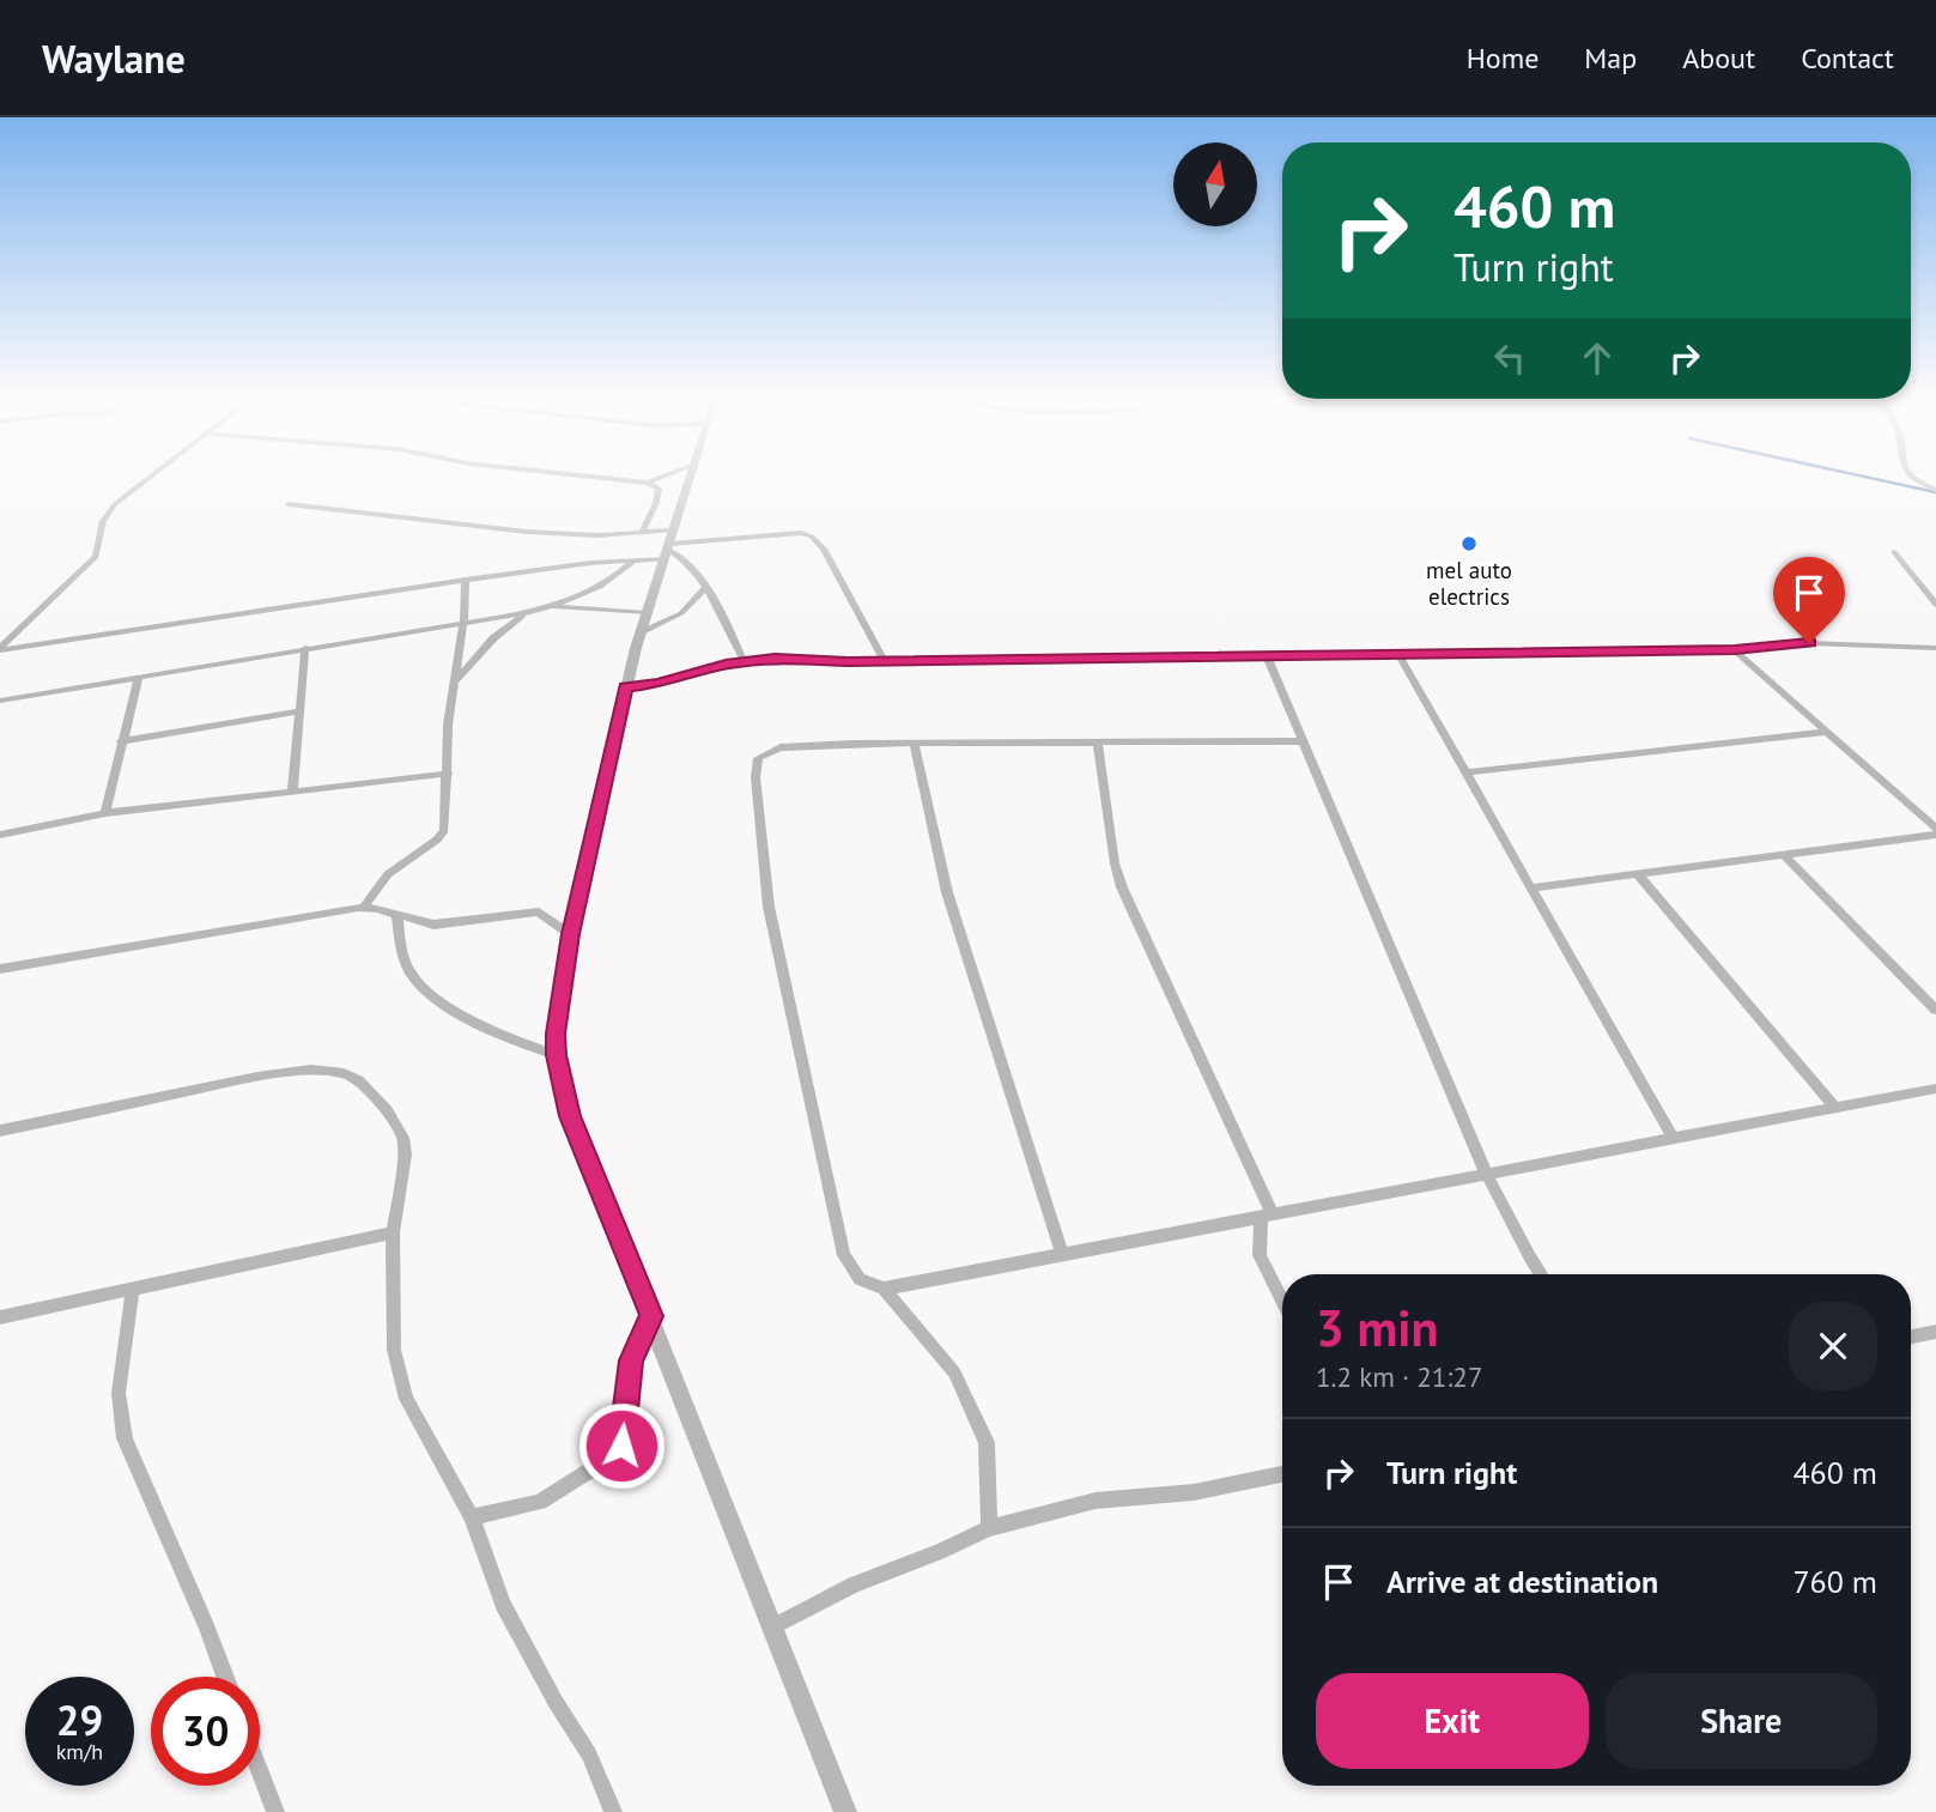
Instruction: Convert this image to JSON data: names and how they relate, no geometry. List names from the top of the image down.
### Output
{
  "places": ["mel auto electrics"],
  "north": "top",
  "page": {
    "header": "Waylane",
    "nav": [
      "Home",
      "Map",
      "About",
      "Contact"
    ],
    "turn": ["460 m", "Turn right"],
    "heading": ["3 min", "1.2 km · 21:27"],
    "list": [
      {
        "name": "Turn right",
        "value": "460 m"
      },
      {
        "name": "Arrive at destination",
        "value": "760 m"
      }
    ],
    "buttons": ["Exit", "Share"],
    "speed": "29 km/h",
    "limit": "30"
  }
}
